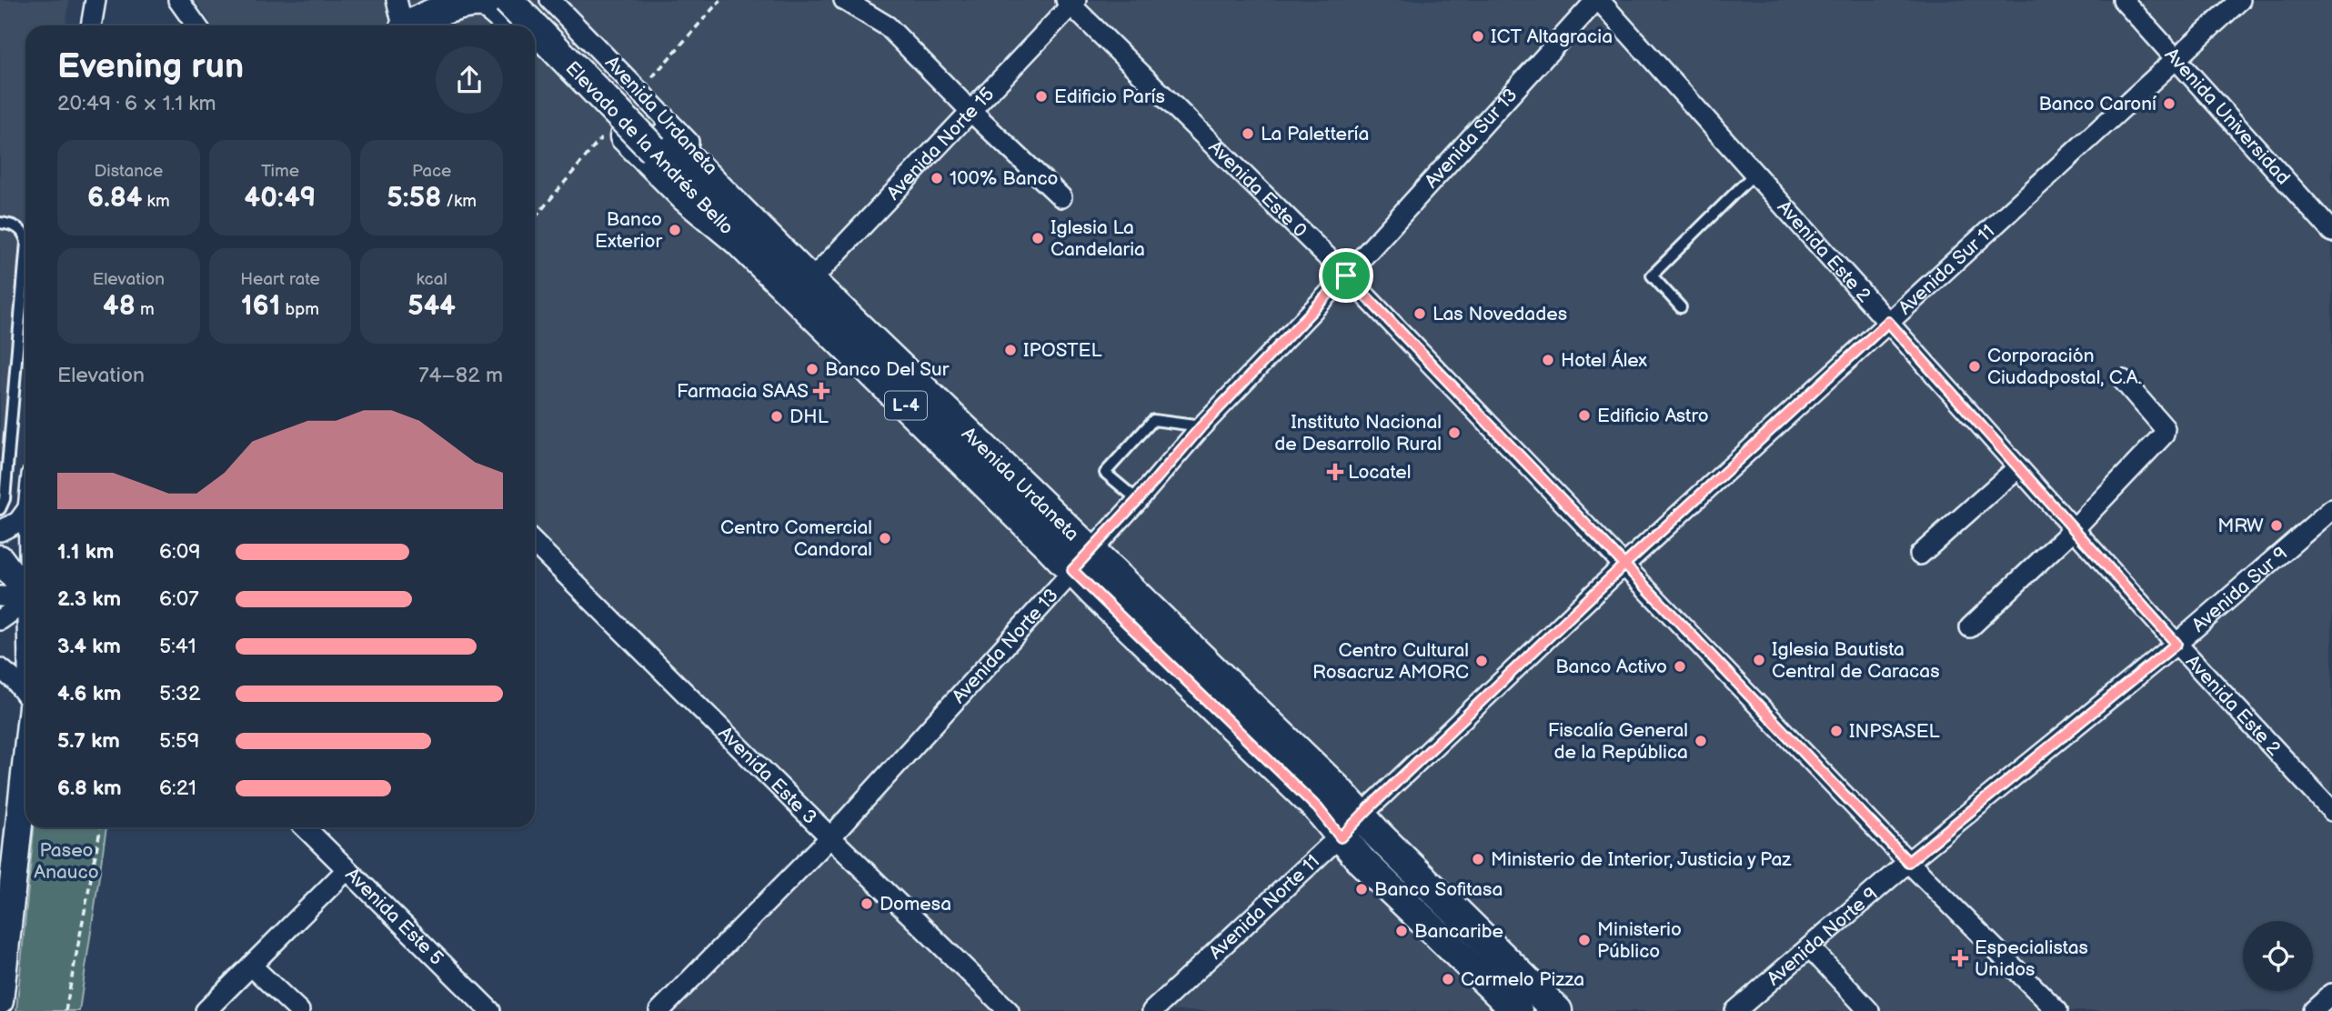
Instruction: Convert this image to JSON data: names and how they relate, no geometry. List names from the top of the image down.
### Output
{
  "streets": {
    "main road": ["Avenida Urdaneta", "Elevado de la Andrés Bello", "L-4"],
    "street": [
      "Avenida Universidad",
      "Avenida Sur 13",
      "Avenida Norte 15",
      "Avenida Este 0",
      "Avenida Este 2",
      "Avenida Sur 11",
      "Avenida Sur 9",
      "Avenida Norte 13",
      "Avenida Este 3",
      "Avenida Norte 11",
      "Avenida Este 5",
      "Avenida Norte 9"
    ]
  },
  "crossings": [
    ["Avenida Urdaneta", "Avenida Norte 15"],
    ["Avenida Urdaneta", "Elevado de la Andrés Bello"],
    ["Avenida Urdaneta", "Avenida Norte 13"],
    ["Avenida Urdaneta", "Avenida Norte 11"],
    ["Avenida Universidad", "Avenida Sur 11"],
    ["Avenida Sur 13", "Avenida Este 0"],
    ["Avenida Sur 13", "Avenida Este 2"],
    ["Avenida Sur 13", "Avenida Norte 13"],
    ["Avenida Norte 15", "Avenida Este 0"],
    ["Elevado de la Andrés Bello", "L-4"],
    ["Avenida Este 0", "Avenida Sur 11"],
    ["Avenida Este 0", "Avenida Sur 9"],
    ["Avenida Este 0", "Avenida Norte 13"],
    ["Avenida Este 0", "Avenida Norte 11"],
    ["Avenida Este 0", "Avenida Norte 9"],
    ["Avenida Este 2", "Avenida Sur 11"],
    ["Avenida Este 2", "Avenida Sur 9"],
    ["Avenida Sur 11", "Avenida Norte 11"],
    ["Avenida Sur 9", "Avenida Norte 9"],
    ["Avenida Norte 13", "Avenida Este 3"]
  ],
  "parks": ["Paseo Anauco"],
  "places": {
    "other": [
      "ICT Altagracia",
      "Edificio París",
      "Banco Caroní",
      "La Palettería",
      "100% Banco",
      "Banco Exterior",
      "Iglesia La Candelaria",
      "Las Novedades",
      "IPOSTEL",
      "Hotel Álex",
      "Corporación Ciudadpostal, C.A.",
      "Banco Del Sur",
      "Edificio Astro",
      "DHL",
      "Instituto Nacional de Desarrollo Rural",
      "MRW",
      "Centro Comercial Candoral",
      "Iglesia Bautista Central de Caracas",
      "Centro Cultural Rosacruz AMORC",
      "Banco Activo",
      "INPSASEL",
      "Fiscalía General de la República",
      "Ministerio de Interior, Justicia y Paz",
      "Banco Sofitasa",
      "Domesa",
      "Bancaribe",
      "Ministerio Público",
      "Carmelo Pizza"
    ],
    "health": ["Farmacia SAAS", "Locatel", "Especialistas Unidos"]
  },
  "page": {
    "heading": ["Evening run", "20:49 · 6 × 1.1 km"],
    "stats": [
      ["Distance", "6.84 km"],
      ["Time", "40:49"],
      ["Pace", "5:58 /km"],
      ["Elevation", "48 m"],
      ["Heart rate", "161 bpm"],
      ["kcal", "544"]
    ],
    "chart": ["Elevation", "74–82 m"],
    "list": [
      {
        "name": "1.1 km",
        "note": "6:09"
      },
      {
        "name": "2.3 km",
        "note": "6:07"
      },
      {
        "name": "3.4 km",
        "note": "5:41"
      },
      {
        "name": "4.6 km",
        "note": "5:32"
      },
      {
        "name": "5.7 km",
        "note": "5:59"
      },
      {
        "name": "6.8 km",
        "note": "6:21"
      }
    ]
  }
}
